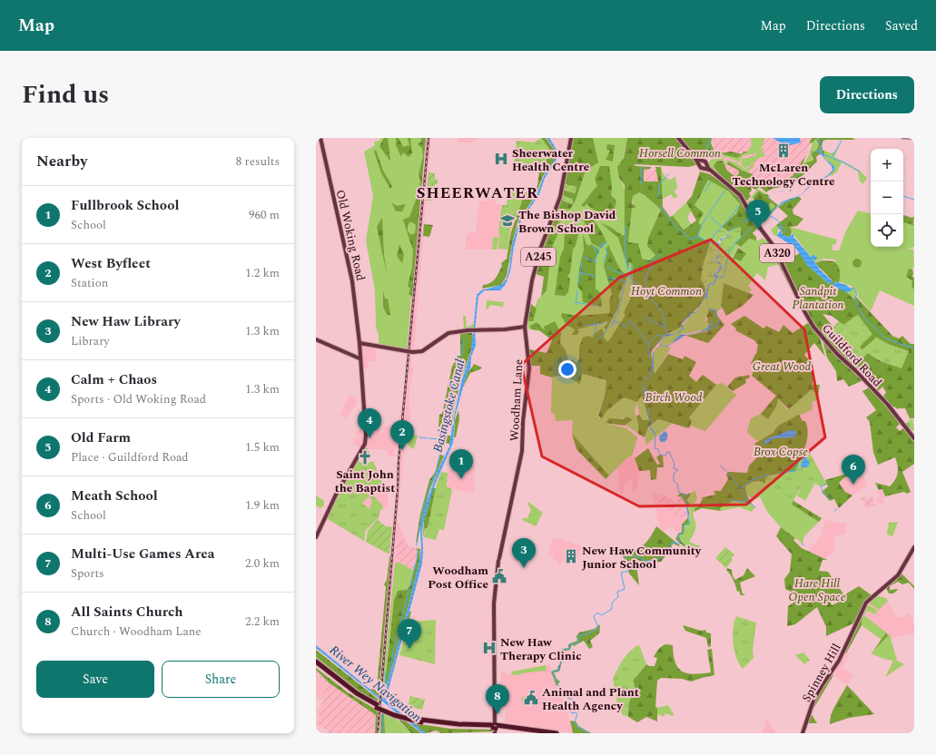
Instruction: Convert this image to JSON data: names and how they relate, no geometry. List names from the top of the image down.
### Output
{
  "streets": {
    "main road": [
      "Old Woking Road",
      "A320",
      "A245",
      "Guildford Road",
      "Woodham Lane",
      "Spinney Hill"
    ]
  },
  "districts": ["SHEERWATER"],
  "water": ["Basingstoke Canal", "River Wey Navigation"],
  "parks": [
    "Horsell Common",
    "Hoyt Common",
    "Sandpit Plantation",
    "Great Wood",
    "Birch Wood",
    "Brox Copse",
    "Hare Hill Open Space"
  ],
  "places": {
    "building": ["McLaren Technology Centre", "New Haw Community Junior School"],
    "hospital": ["Sheerwater Health Centre", "New Haw Therapy Clinic"],
    "school or university": ["The Bishop David Brown School"],
    "church": ["Saint John the Baptist"],
    "public building": ["Woodham Post Office", "Animal and Plant Health Agency"]
  },
  "page": {
    "header": "Map",
    "nav": ["Map", "Directions", "Saved"],
    "title": "Find us",
    "buttons": [
      "Directions",
      ["Save", "Share"]
    ],
    "heading": ["Nearby", "8 results"],
    "map_buttons": ["+", "−"],
    "list": [
      {
        "mark": "1",
        "name": "Fullbrook School",
        "note": "School",
        "value": "960 m"
      },
      {
        "mark": "2",
        "name": "West Byfleet",
        "note": "Station",
        "value": "1.2 km"
      },
      {
        "mark": "3",
        "name": "New Haw Library",
        "note": "Library",
        "value": "1.3 km"
      },
      {
        "mark": "4",
        "name": "Calm + Chaos",
        "note": "Sports · Old Woking Road",
        "value": "1.3 km"
      },
      {
        "mark": "5",
        "name": "Old Farm",
        "note": "Place · Guildford Road",
        "value": "1.5 km"
      },
      {
        "mark": "6",
        "name": "Meath School",
        "note": "School",
        "value": "1.9 km"
      },
      {
        "mark": "7",
        "name": "Multi-Use Games Area",
        "note": "Sports",
        "value": "2.0 km"
      },
      {
        "mark": "8",
        "name": "All Saints Church",
        "note": "Church · Woodham Lane",
        "value": "2.2 km"
      }
    ],
    "pins": [
      "5",
      "4",
      "2",
      "1",
      "6",
      "3",
      "7",
      "8"
    ]
  }
}
